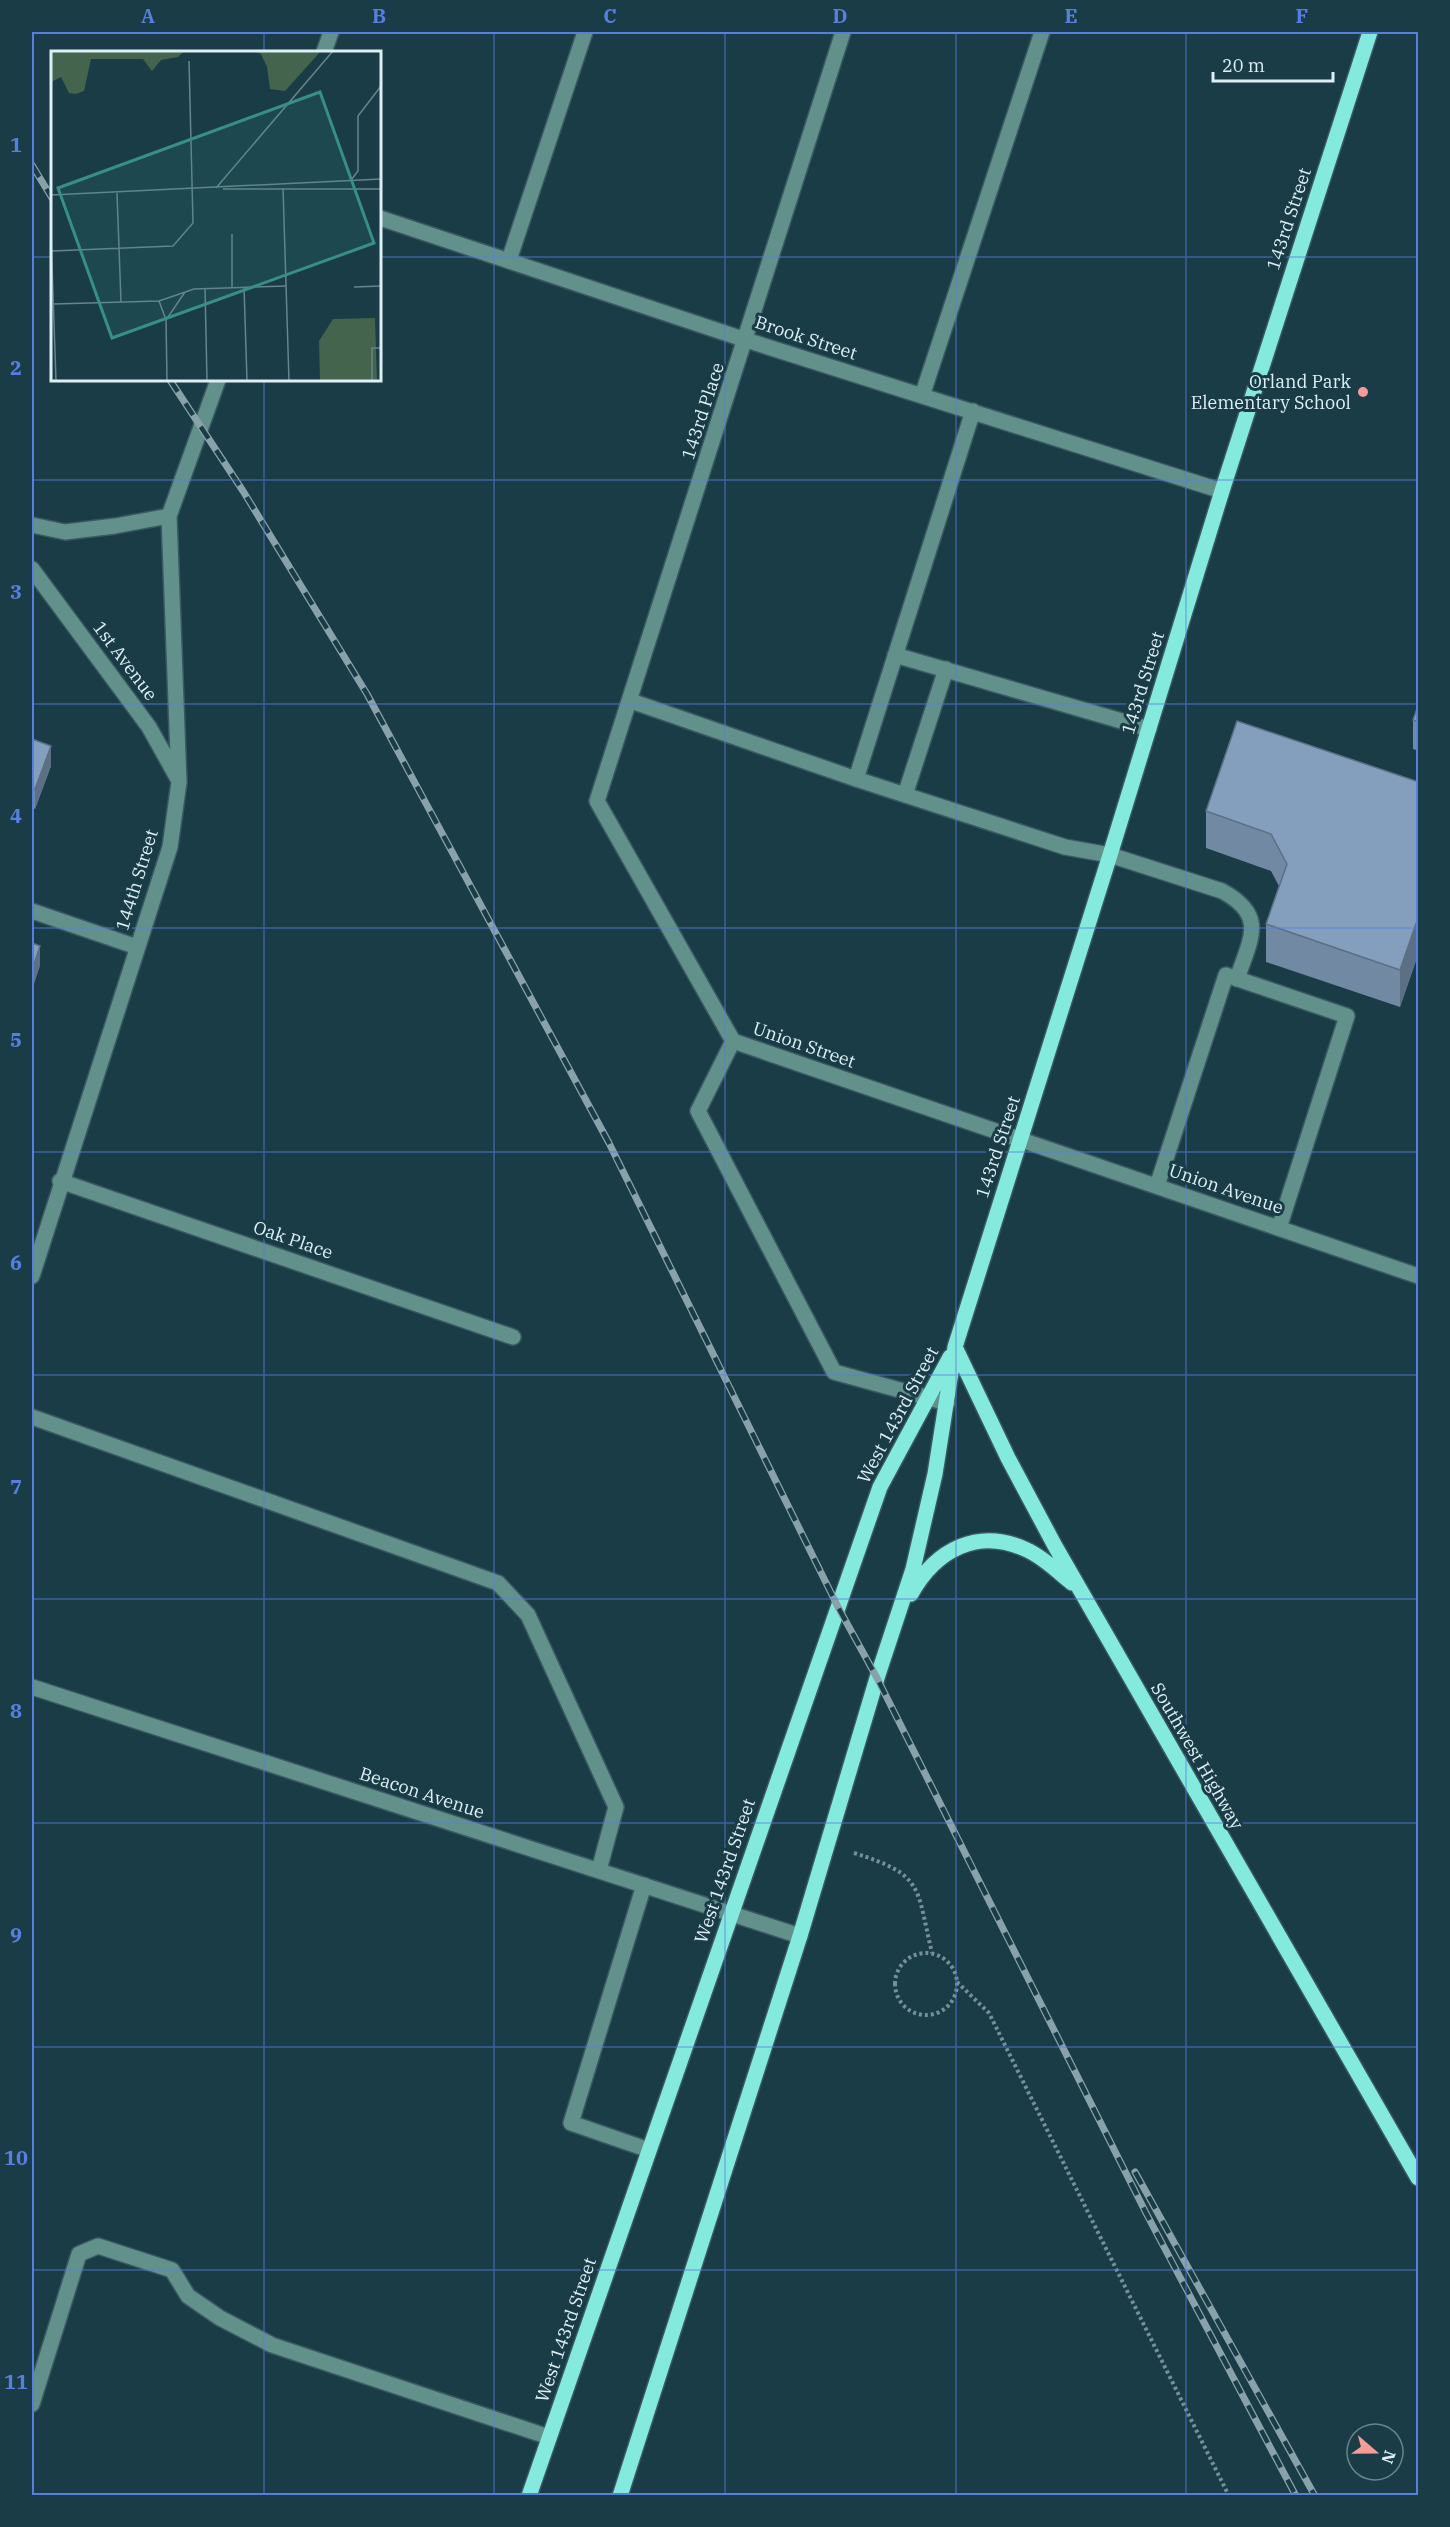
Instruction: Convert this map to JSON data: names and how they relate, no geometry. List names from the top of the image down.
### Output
{
  "streets": {
    "main road": ["143rd Street", "West 143rd Street", "Southwest Highway"],
    "street": [
      "Brook Street",
      "143rd Place",
      "1st Avenue",
      "144th Street",
      "Union Street",
      "Union Avenue",
      "Oak Place",
      "Beacon Avenue"
    ]
  },
  "crossings": [
    ["143rd Street", "Brook Street"],
    ["143rd Street", "Union Street"],
    ["143rd Street", "Union Avenue"],
    ["143rd Street", "West 143rd Street"],
    ["143rd Street", "Southwest Highway"],
    ["Brook Street", "143rd Place"],
    ["143rd Place", "Union Street"],
    ["1st Avenue", "144th Street"],
    ["144th Street", "Oak Place"],
    ["Union Street", "Union Avenue"],
    ["West 143rd Street", "Southwest Highway"],
    ["West 143rd Street", "Beacon Avenue"]
  ],
  "places": ["Orland Park Elementary School"],
  "scale_bar": "20 m",
  "north": "right",
  "grid": {
    "columns": [
      "A",
      "B",
      "C",
      "D",
      "E",
      "F"
    ],
    "rows": [
      "1",
      "2",
      "3",
      "4",
      "5",
      "6",
      "7",
      "8",
      "9",
      "10",
      "11"
    ]
  }
}
